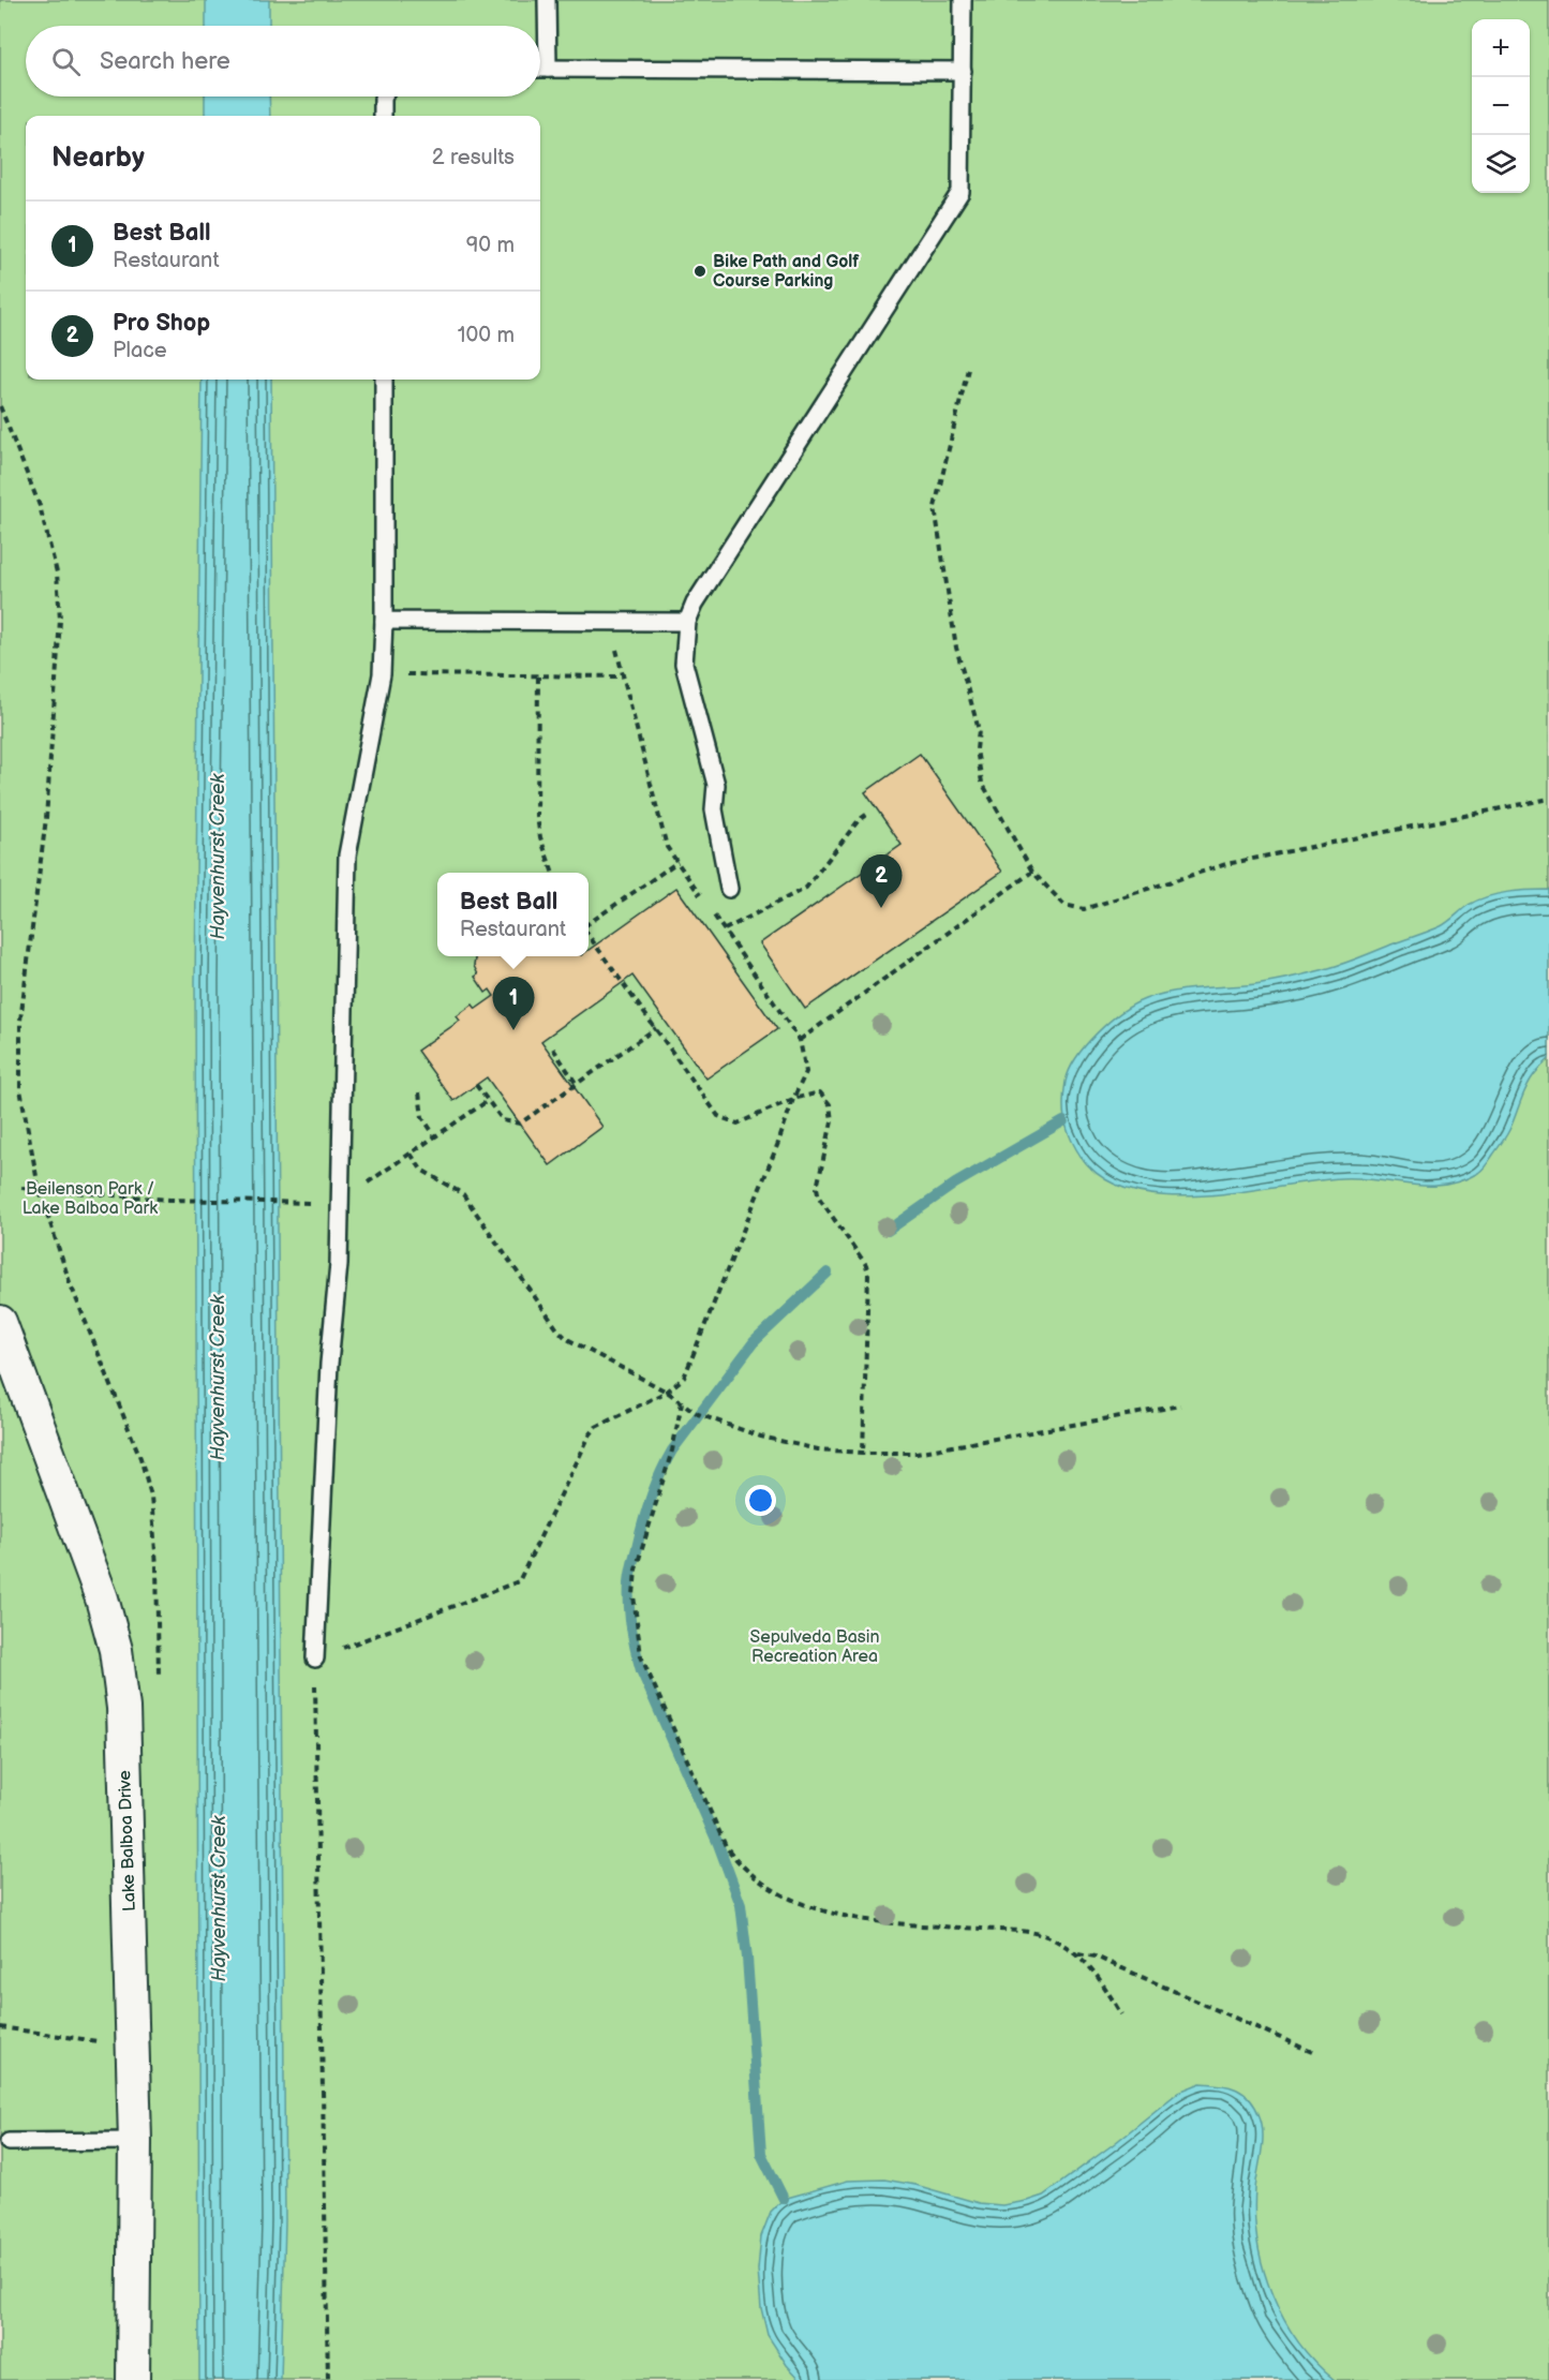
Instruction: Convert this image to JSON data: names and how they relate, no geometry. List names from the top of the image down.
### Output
{
  "streets": {
    "street": ["Lake Balboa Drive"]
  },
  "water": ["Hayvenhurst Creek"],
  "parks": ["Beilenson Park / Lake Balboa Park", "Sepulveda Basin Recreation Area"],
  "places": ["Bike Path and Golf Course Parking"],
  "page": {
    "map_buttons": ["+", "−"],
    "search": "Search here",
    "heading": ["Nearby", "2 results"],
    "list": [
      {
        "mark": "1",
        "name": "Best Ball",
        "note": "Restaurant",
        "value": "90 m"
      },
      {
        "mark": "2",
        "name": "Pro Shop",
        "note": "Place",
        "value": "100 m"
      }
    ],
    "pins": ["2", "1"],
    "popup": ["Best Ball", "Restaurant"]
  }
}
